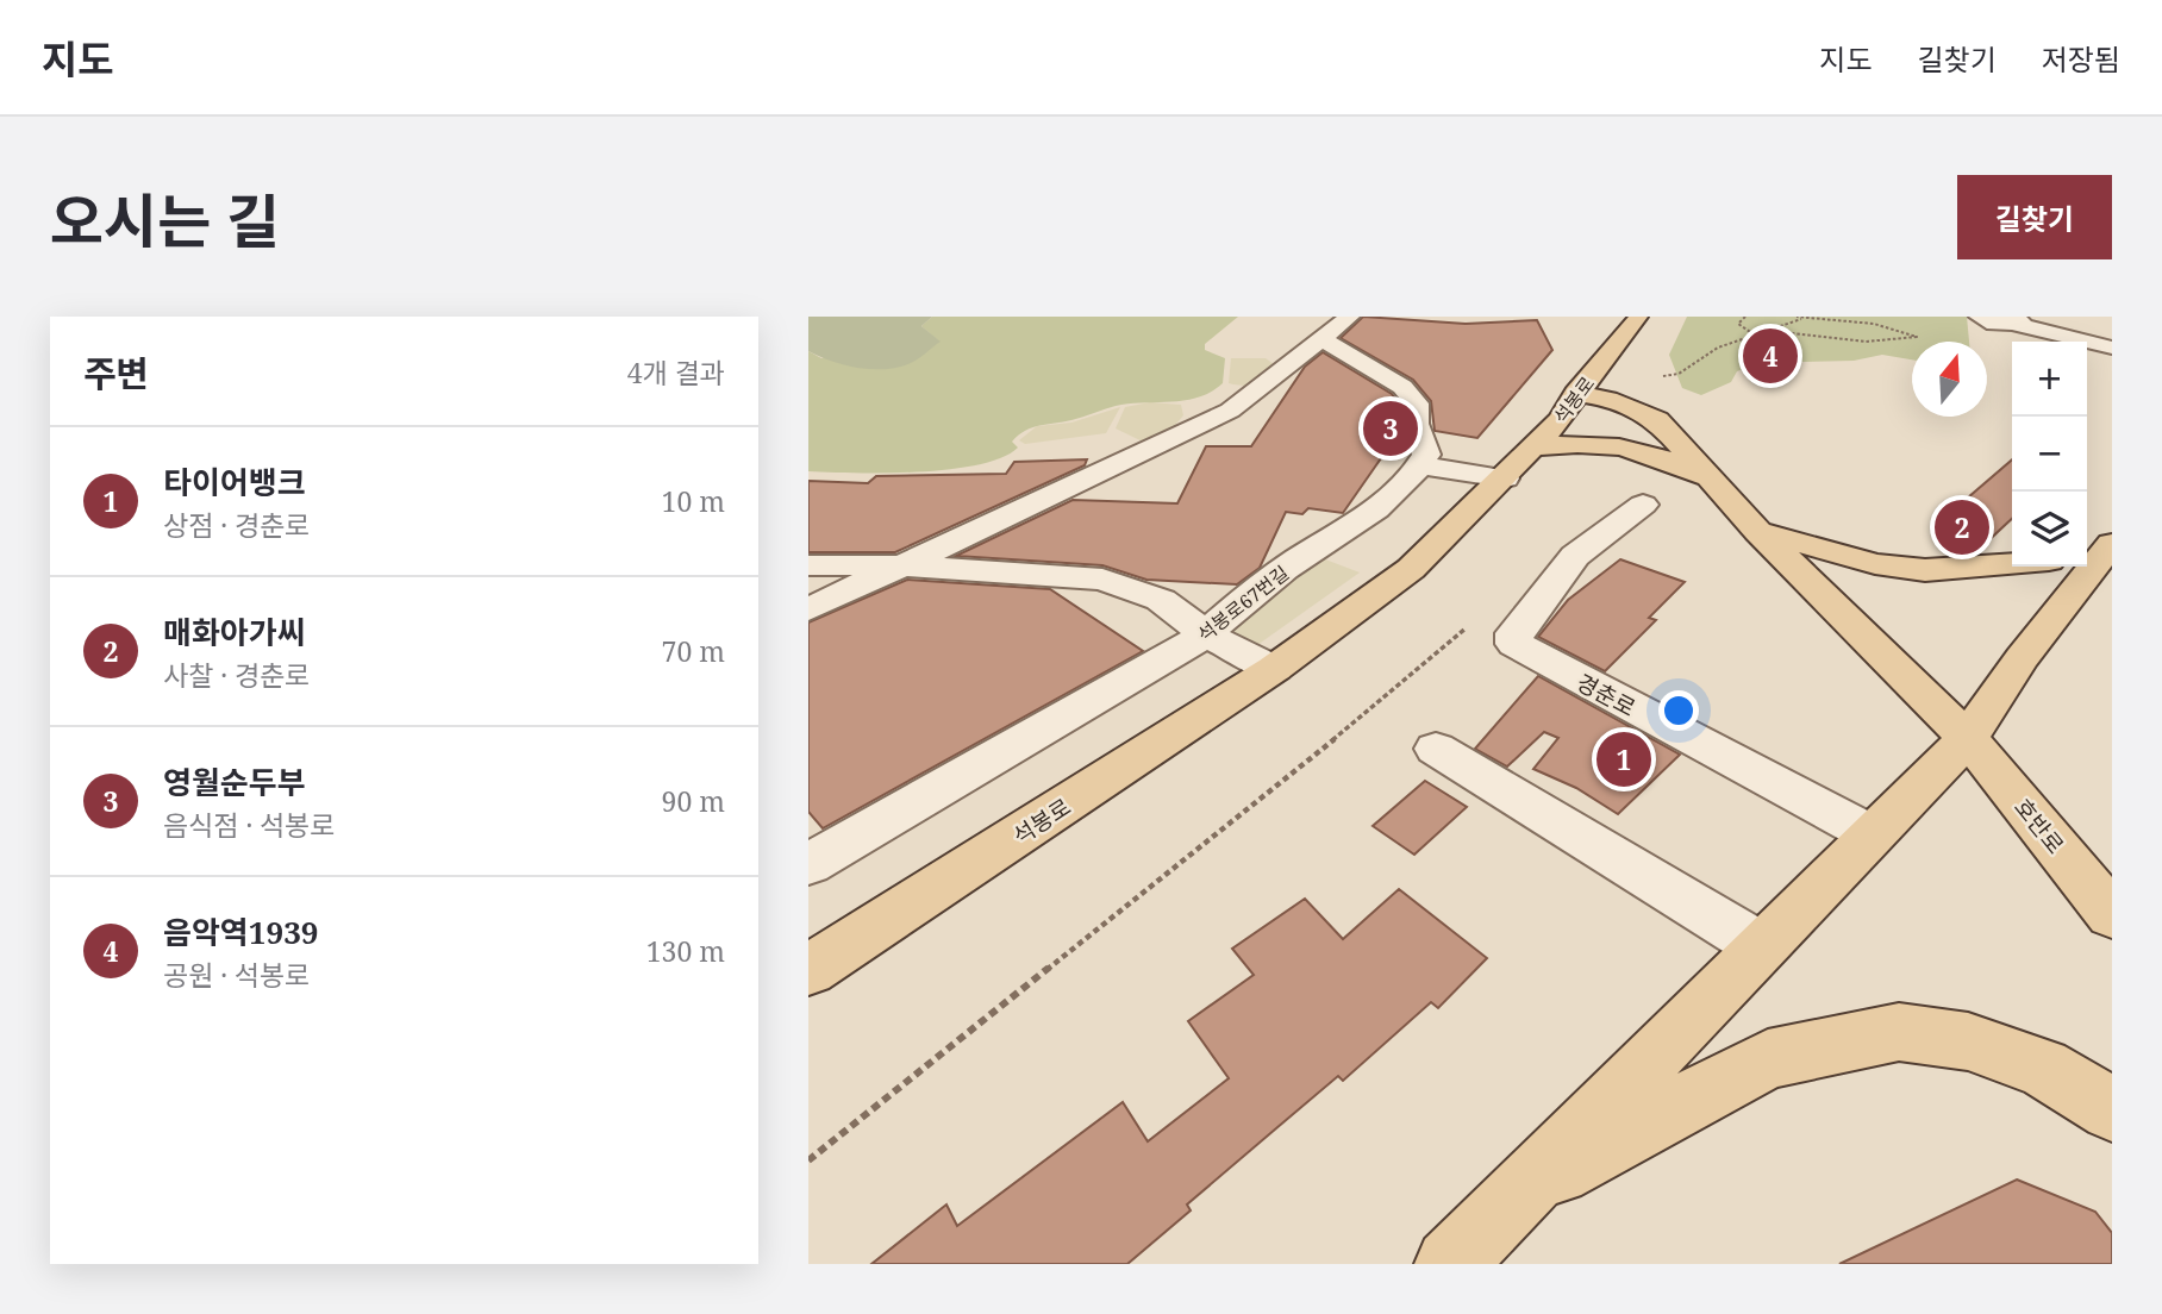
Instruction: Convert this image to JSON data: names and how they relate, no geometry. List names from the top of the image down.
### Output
{
  "streets": {
    "main road": ["석봉로", "호반로"],
    "street": ["석봉로67번길", "경춘로"]
  },
  "north": "top",
  "page": {
    "header": "지도",
    "nav": ["지도", "길찾기", "저장됨"],
    "title": "오시는 길",
    "buttons": "길찾기",
    "heading": ["주변", "4개 결과"],
    "pins": [
      "4",
      "3",
      "2",
      "1"
    ],
    "map_buttons": ["+", "−"],
    "list": [
      {
        "mark": "1",
        "name": "타이어뱅크",
        "note": "상점 · 경춘로",
        "value": "10 m"
      },
      {
        "mark": "2",
        "name": "매화아가씨",
        "note": "사찰 · 경춘로",
        "value": "70 m"
      },
      {
        "mark": "3",
        "name": "영월순두부",
        "note": "음식점 · 석봉로",
        "value": "90 m"
      },
      {
        "mark": "4",
        "name": "음악역1939",
        "note": "공원 · 석봉로",
        "value": "130 m"
      }
    ]
  }
}
